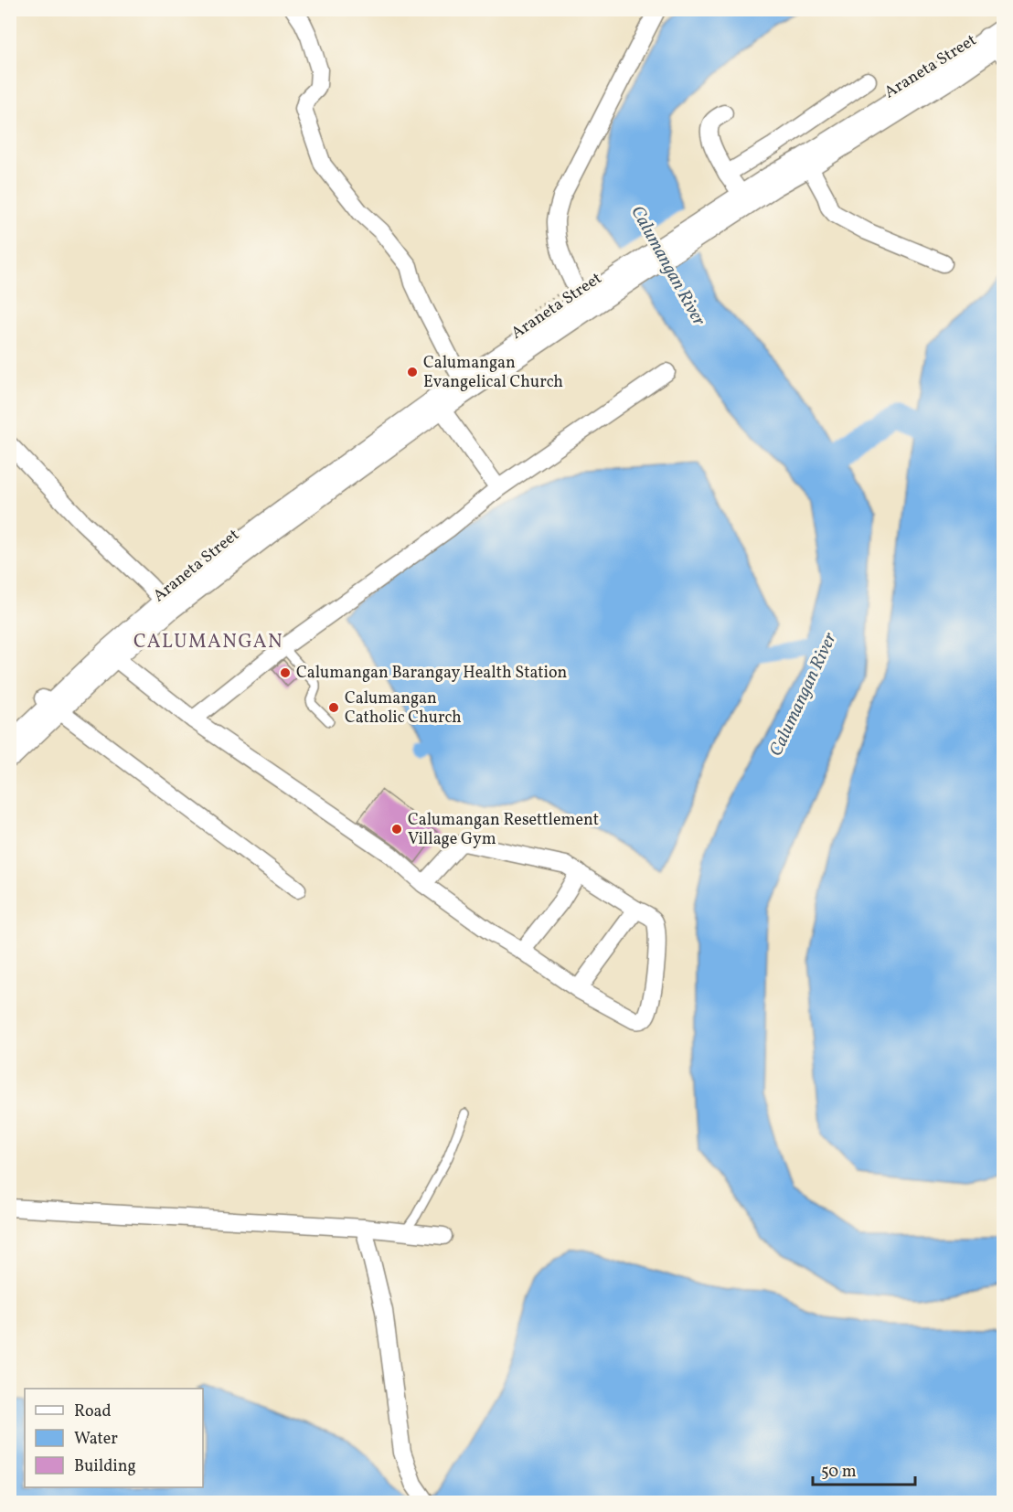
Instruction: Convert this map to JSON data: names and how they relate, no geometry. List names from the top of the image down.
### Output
{
  "streets": {
    "highway": ["Araneta Street"]
  },
  "districts": ["CALUMANGAN"],
  "water": ["Calumangan River"],
  "places": [
    "Calumangan Evangelical Church",
    "Calumangan Barangay Health Station",
    "Calumangan Catholic Church",
    "Calumangan Resettlement Village Gym"
  ],
  "legend": ["Road", "Water", "Building"],
  "scale_bar": "50 m"
}
